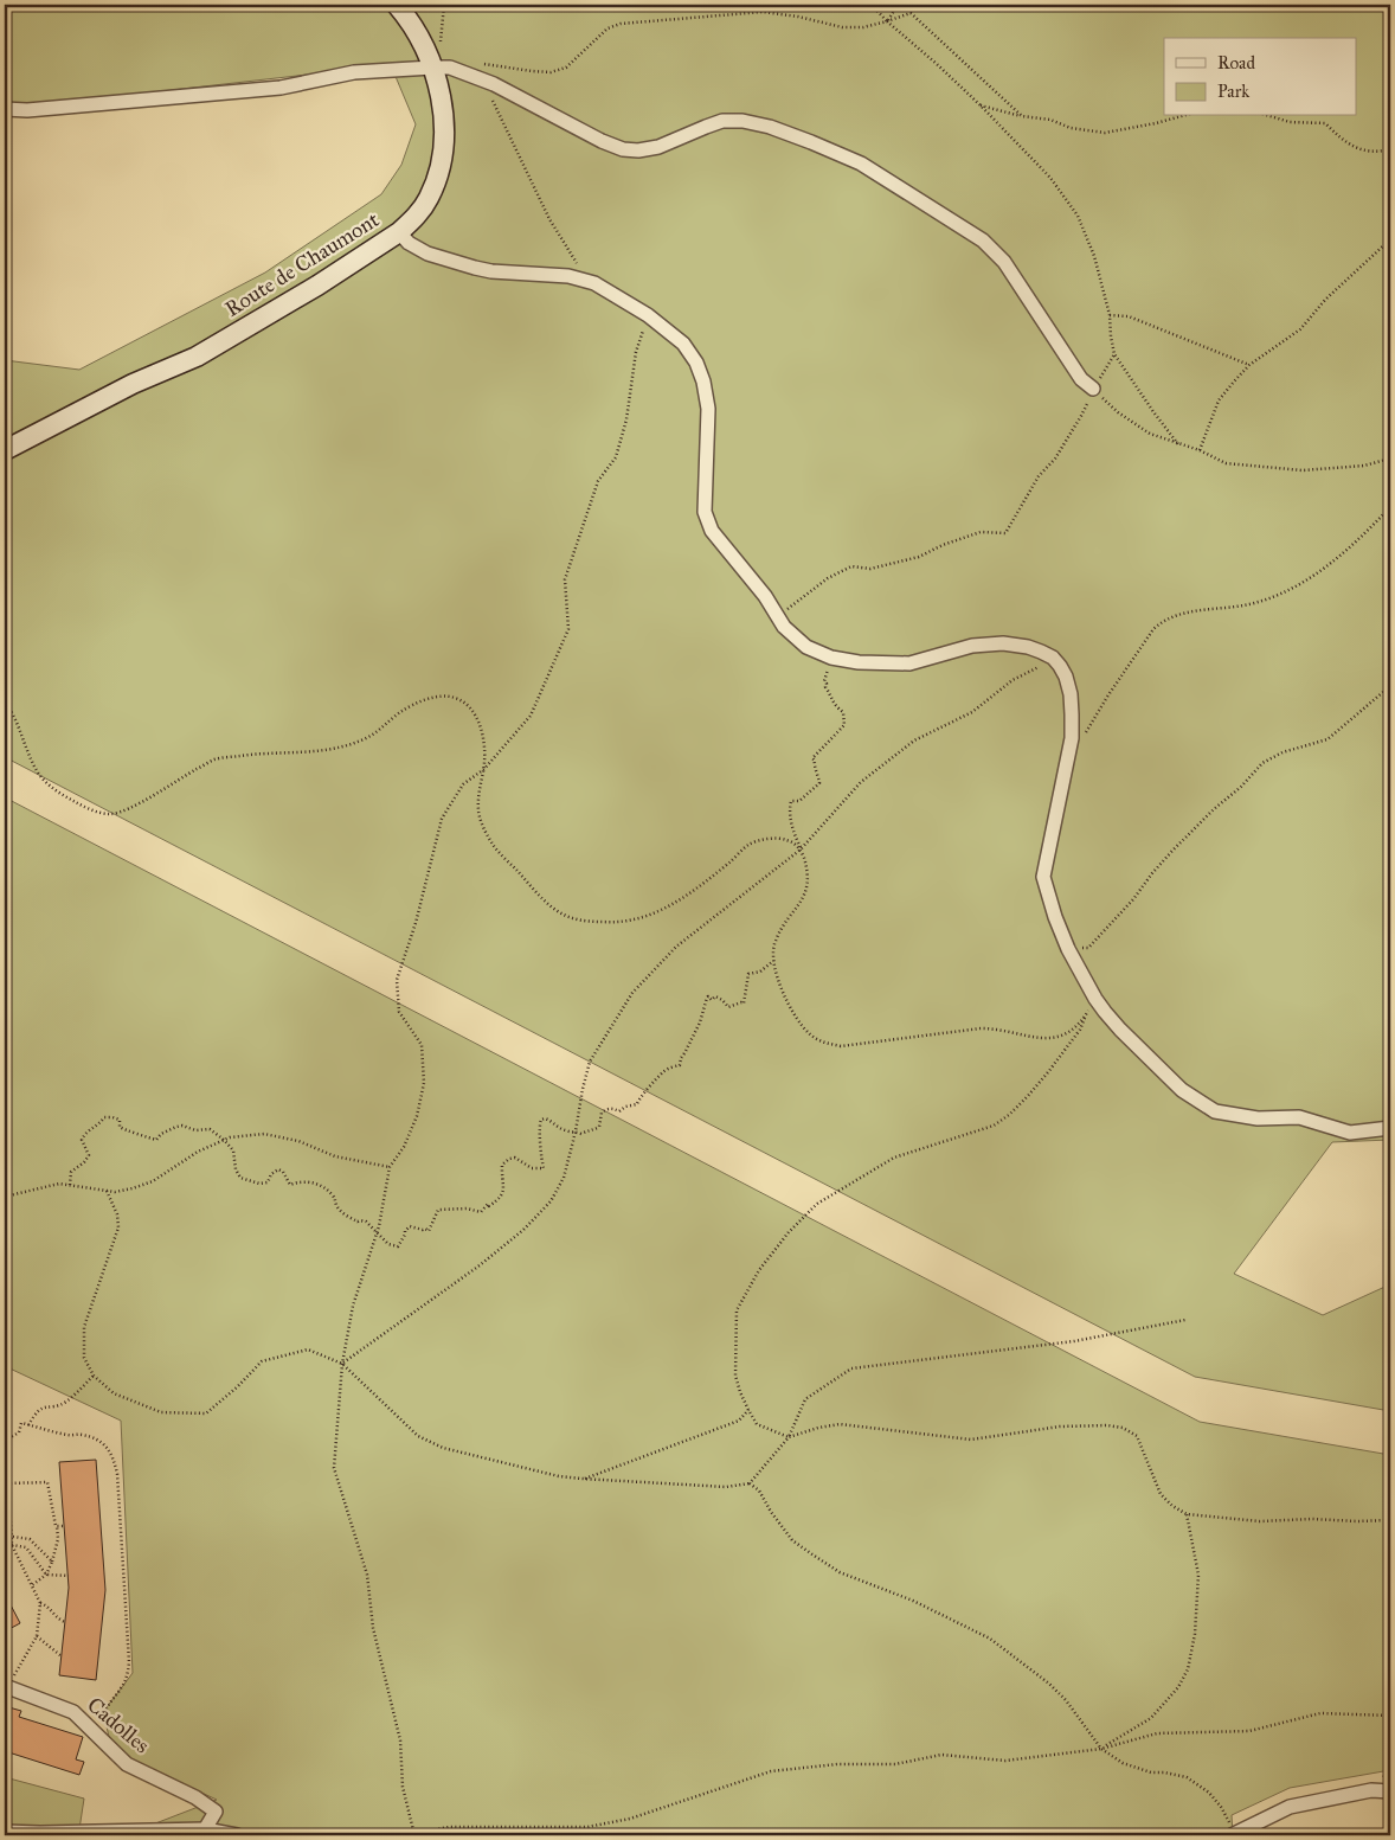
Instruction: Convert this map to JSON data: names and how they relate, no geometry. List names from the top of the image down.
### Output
{
  "streets": {
    "street": ["Route de Chaumont", "Cadolles"]
  },
  "legend": ["Road", "Park"]
}
